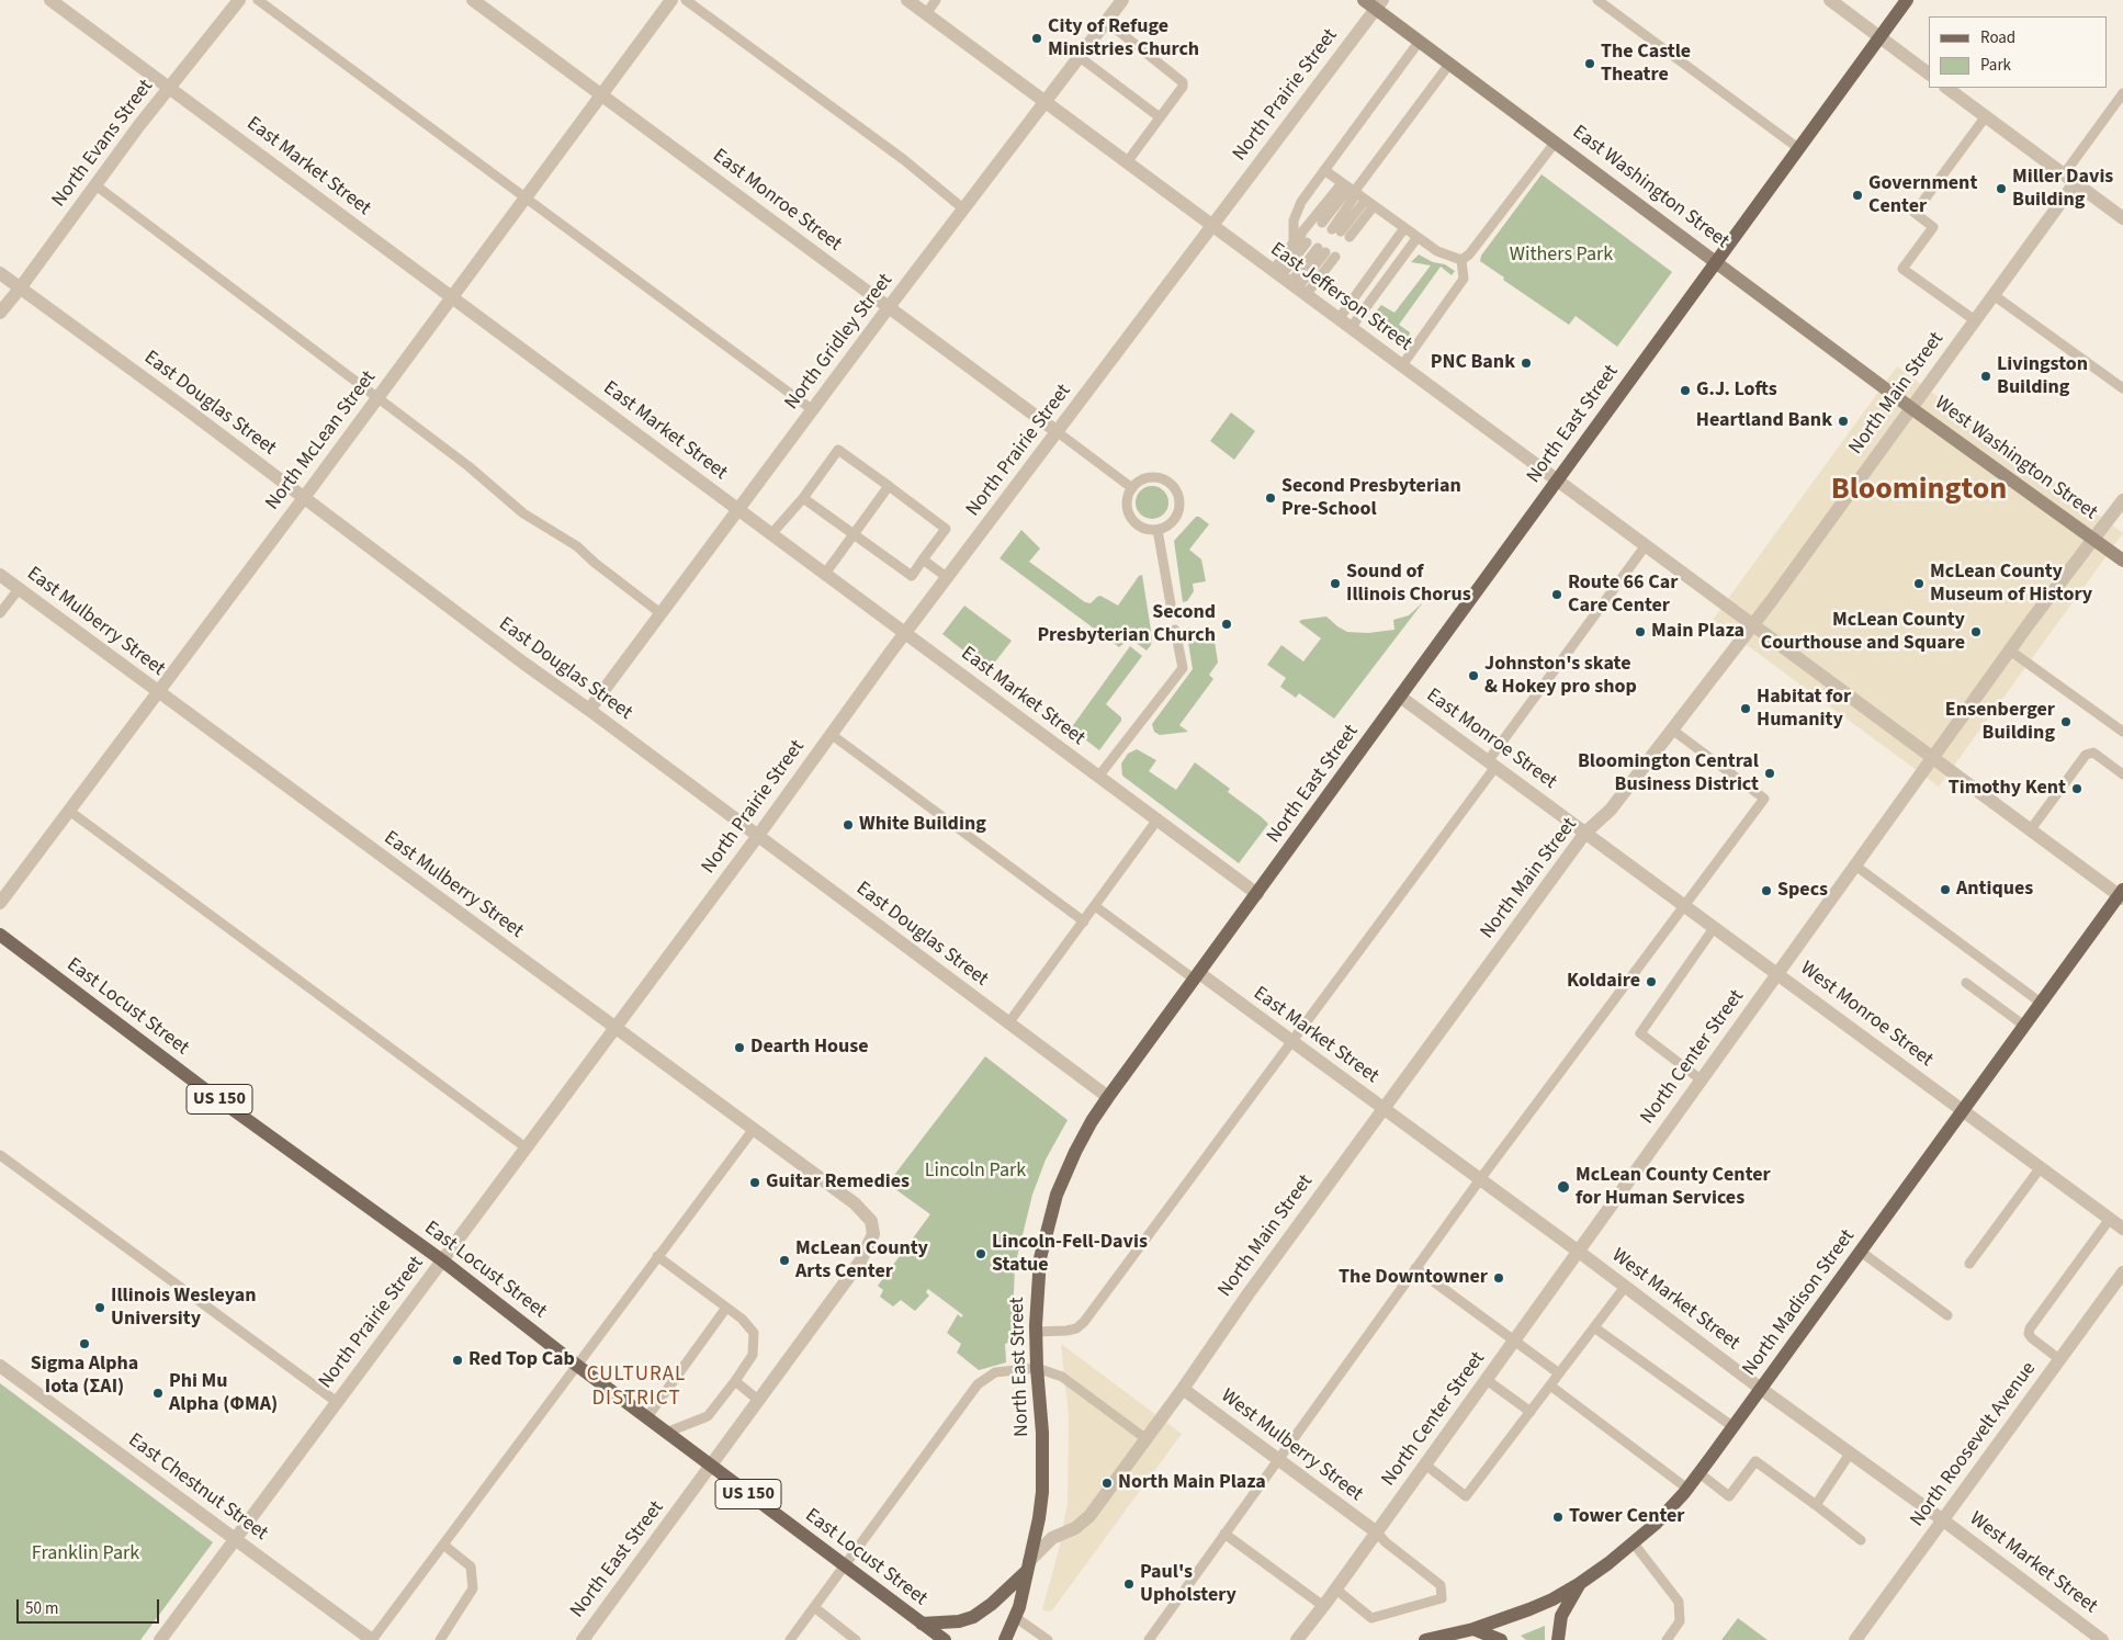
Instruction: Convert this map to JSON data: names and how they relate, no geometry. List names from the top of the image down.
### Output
{
  "streets": {
    "main road": [
      "East Washington Street",
      "North East Street",
      "West Washington Street",
      "East Locust Street",
      "US 150",
      "North Madison Street"
    ],
    "street": [
      "North Prairie Street",
      "North Evans Street",
      "East Market Street",
      "East Monroe Street",
      "East Jefferson Street",
      "North Gridley Street",
      "North Main Street",
      "East Douglas Street",
      "North McLean Street",
      "East Mulberry Street",
      "West Monroe Street",
      "North Center Street",
      "West Market Street",
      "North Roosevelt Avenue",
      "West Mulberry Street",
      "East Chestnut Street"
    ]
  },
  "crossings": [
    ["North Prairie Street", "East Market Street"],
    ["North Prairie Street", "East Washington Street"],
    ["North Prairie Street", "East Monroe Street"],
    ["North Prairie Street", "East Jefferson Street"],
    ["North Prairie Street", "East Douglas Street"],
    ["North Prairie Street", "East Mulberry Street"],
    ["North Prairie Street", "East Locust Street"],
    ["North Prairie Street", "East Chestnut Street"],
    ["North Evans Street", "East Market Street"],
    ["North Evans Street", "East Douglas Street"],
    ["East Market Street", "North Gridley Street"],
    ["East Market Street", "North Main Street"],
    ["East Market Street", "North East Street"],
    ["East Market Street", "North McLean Street"],
    ["East Market Street", "West Market Street"],
    ["East Washington Street", "North Main Street"],
    ["East Washington Street", "North East Street"],
    ["East Washington Street", "West Washington Street"],
    ["East Monroe Street", "North Gridley Street"],
    ["East Monroe Street", "North Main Street"],
    ["East Monroe Street", "North East Street"],
    ["East Monroe Street", "North McLean Street"],
    ["East Monroe Street", "West Monroe Street"],
    ["East Jefferson Street", "North Gridley Street"],
    ["East Jefferson Street", "North Main Street"],
    ["East Jefferson Street", "North East Street"],
    ["East Jefferson Street", "North Center Street"],
    ["East Jefferson Street", "North Madison Street"],
    ["North Gridley Street", "East Douglas Street"],
    ["North Main Street", "North East Street"],
    ["North Main Street", "West Washington Street"],
    ["North Main Street", "West Monroe Street"],
    ["North Main Street", "West Market Street"],
    ["North Main Street", "West Mulberry Street"],
    ["East Douglas Street", "North East Street"],
    ["East Douglas Street", "North McLean Street"],
    ["North East Street", "East Mulberry Street"],
    ["North East Street", "East Locust Street"],
    ["North McLean Street", "East Mulberry Street"],
    ["West Washington Street", "North Center Street"],
    ["West Monroe Street", "North Center Street"],
    ["West Monroe Street", "North Madison Street"],
    ["North Center Street", "West Market Street"],
    ["North Center Street", "West Mulberry Street"],
    ["West Market Street", "North Madison Street"],
    ["West Market Street", "North Roosevelt Avenue"]
  ],
  "districts": ["Bloomington", "CULTURAL DISTRICT"],
  "parks": ["Withers Park", "Lincoln Park", "Franklin Park"],
  "places": [
    "City of Refuge Ministries Church",
    "The Castle Theatre",
    "Miller Davis Building",
    "Government Center",
    "PNC Bank",
    "Livingston Building",
    "G.J. Lofts",
    "Heartland Bank",
    "Second Presbyterian Pre-School",
    "Sound of Illinois Chorus",
    "McLean County Museum of History",
    "Route 66 Car Care Center",
    "Second Presbyterian Church",
    "Main Plaza",
    "McLean County Courthouse and Square",
    "Johnston's skate & Hokey pro shop",
    "Habitat for Humanity",
    "Ensenberger Building",
    "Bloomington Central Business District",
    "Timothy Kent",
    "White Building",
    "Antiques",
    "Specs",
    "Koldaire",
    "Dearth House",
    "Guitar Remedies",
    "McLean County Center for Human Services",
    "Lincoln-Fell-Davis Statue",
    "McLean County Arts Center",
    "The Downtowner",
    "Illinois Wesleyan University",
    "Sigma Alpha Iota (ΣΑΙ)",
    "Red Top Cab",
    "Phi Mu Alpha (ΦΜΑ)",
    "North Main Plaza",
    "Tower Center",
    "Paul's Upholstery"
  ],
  "legend": ["Road", "Park"],
  "scale_bar": "50 m"
}
